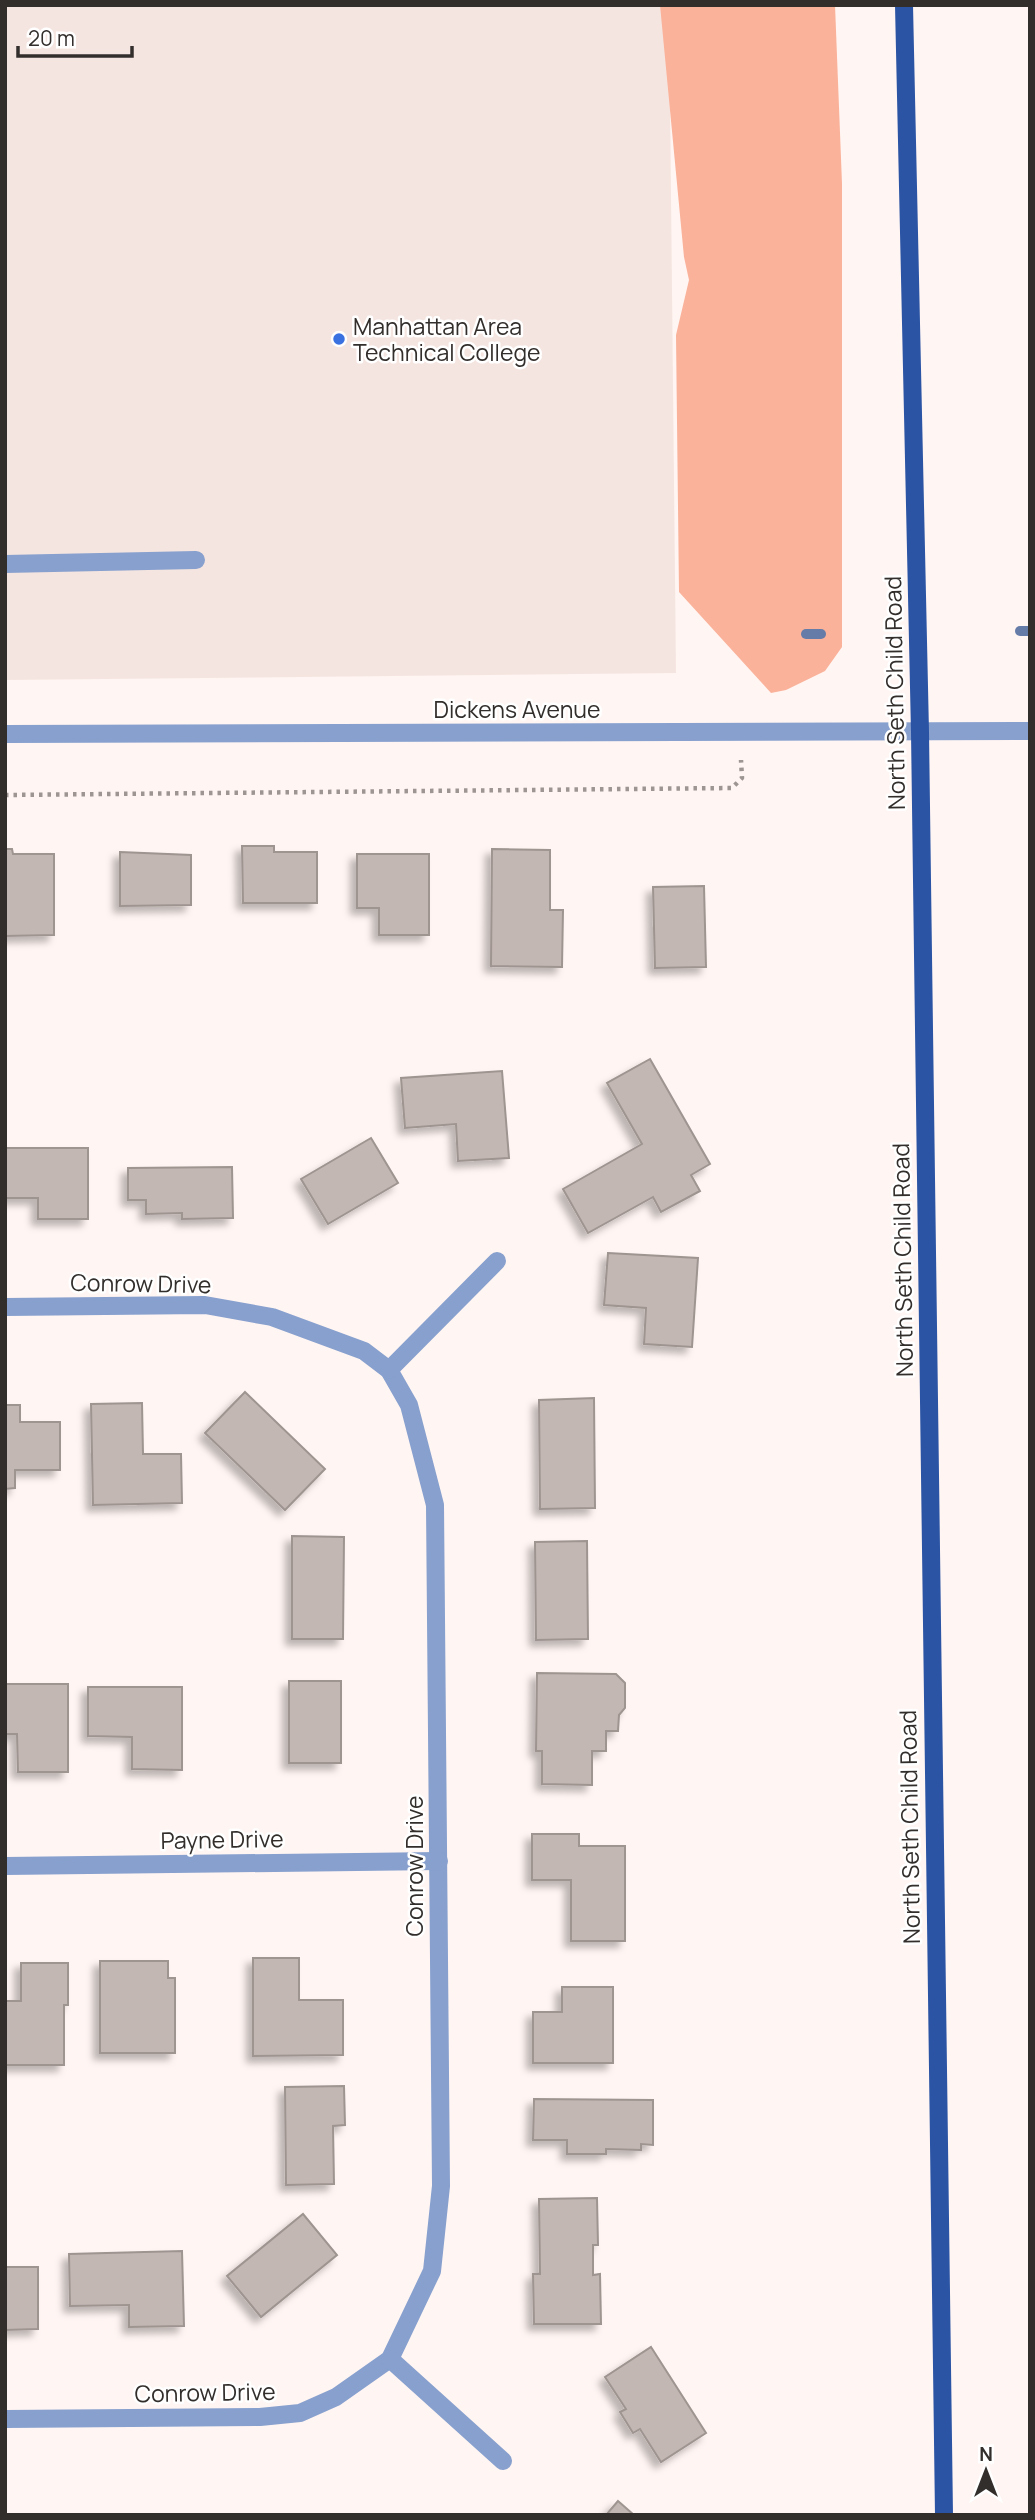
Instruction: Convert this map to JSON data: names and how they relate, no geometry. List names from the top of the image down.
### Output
{
  "streets": {
    "main road": ["North Seth Child Road"],
    "street": ["Dickens Avenue", "Conrow Drive", "Payne Drive"]
  },
  "crossings": [
    ["North Seth Child Road", "Dickens Avenue"],
    ["Conrow Drive", "Payne Drive"]
  ],
  "places": ["Manhattan Area Technical College"],
  "scale_bar": "20 m",
  "north": "top"
}
